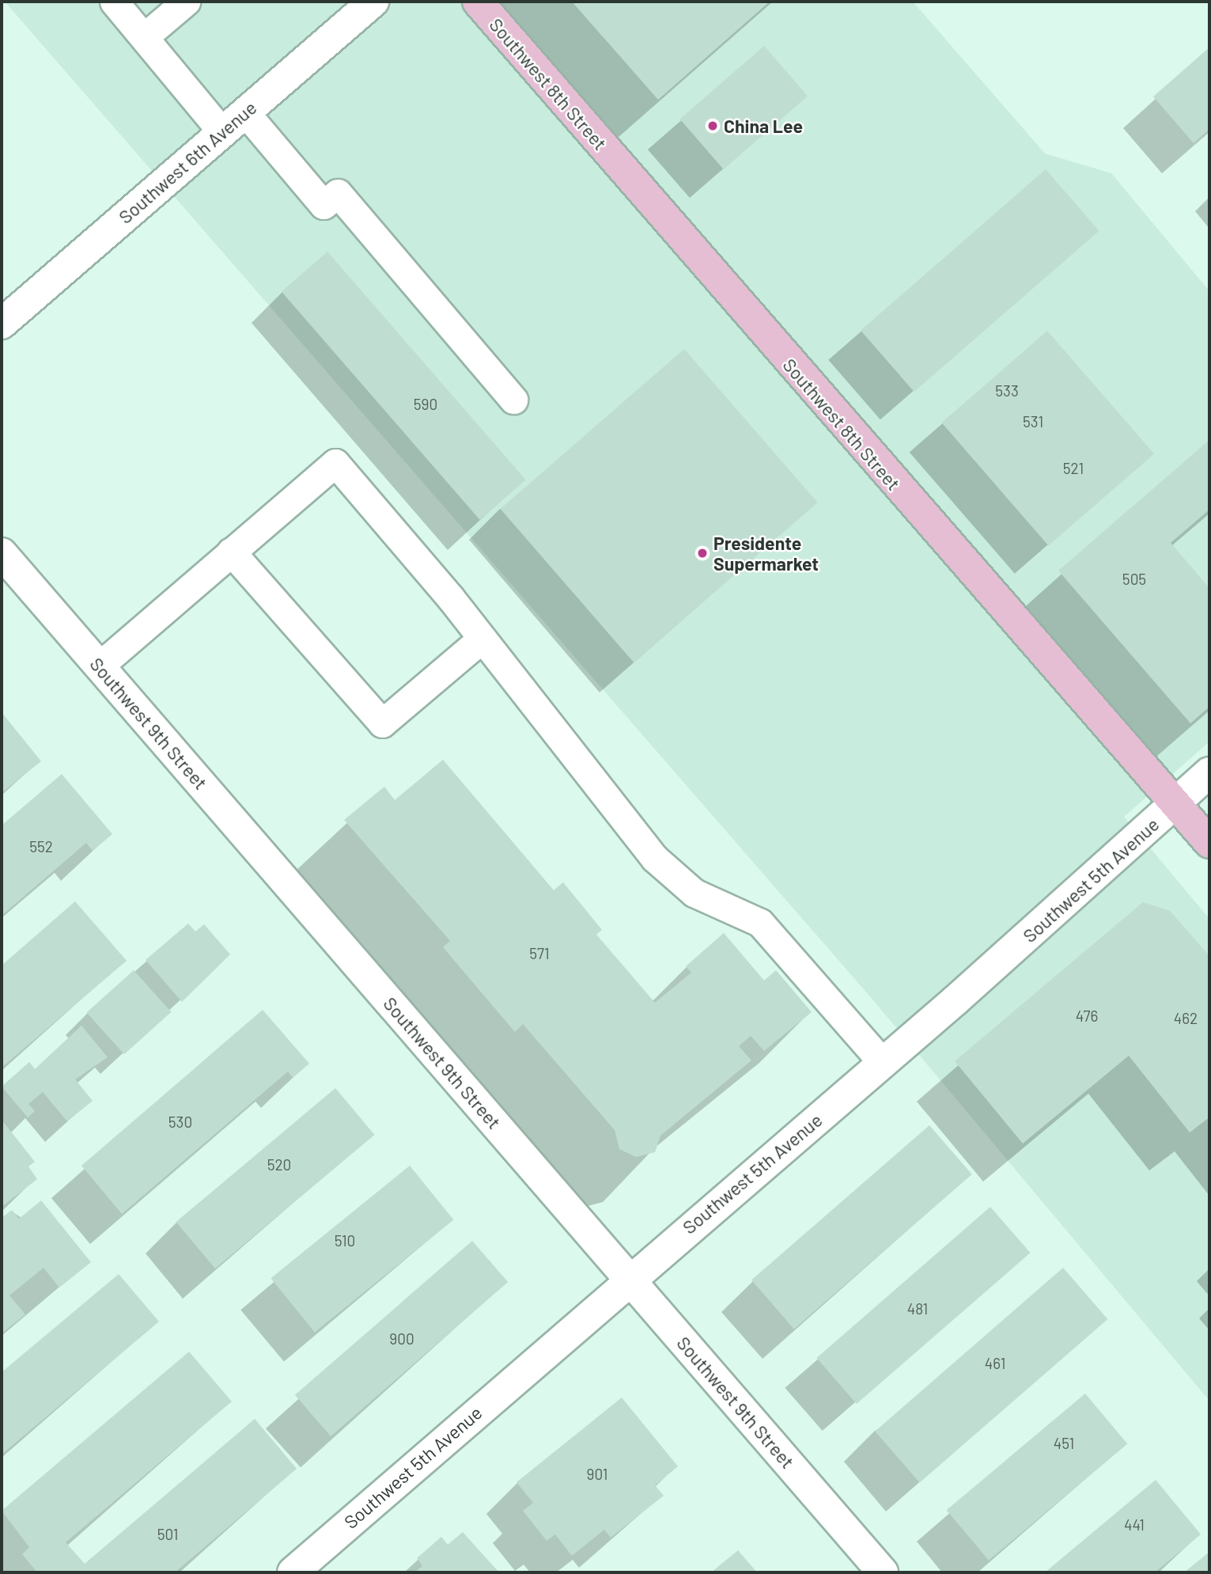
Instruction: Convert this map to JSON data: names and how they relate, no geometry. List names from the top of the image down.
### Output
{
  "streets": {
    "main road": ["Southwest 8th Street"],
    "street": ["Southwest 6th Avenue", "Southwest 9th Street", "Southwest 5th Avenue"]
  },
  "crossings": [
    ["Southwest 8th Street", "Southwest 5th Avenue"],
    ["Southwest 9th Street", "Southwest 5th Avenue"]
  ],
  "places": ["China Lee", "Presidente Supermarket"],
  "house_numbers": [
    "533",
    "590",
    "531",
    "521",
    "505",
    "552",
    "571",
    "476",
    "462",
    "530",
    "520",
    "510",
    "481",
    "900",
    "461",
    "451",
    "901",
    "441",
    "501"
  ]
}
